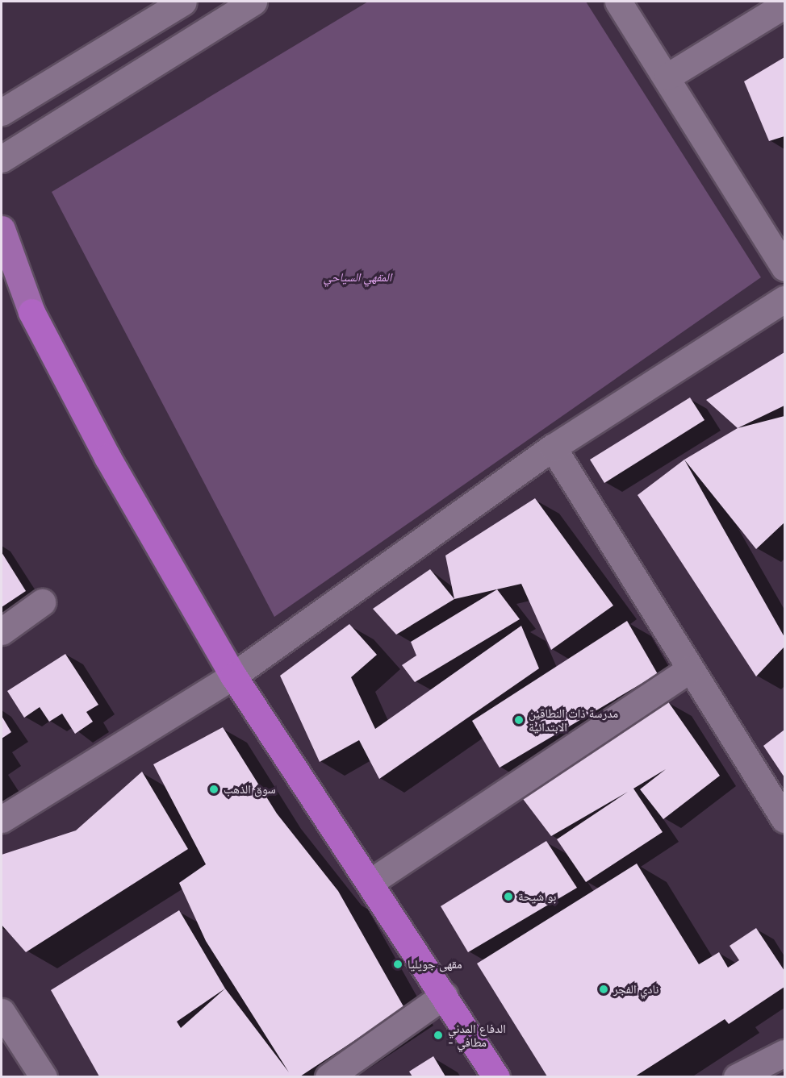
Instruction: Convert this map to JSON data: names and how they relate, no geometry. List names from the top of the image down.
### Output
{
  "parks": ["المقهي السياحي"],
  "places": [
    "مدرسة ذات النطاقين الابتدائية",
    "سوق الذهب",
    "بو شيحة",
    "مقهى جويليا",
    "نادي الفجر",
    "الدفاع المدني - مطافي"
  ]
}
